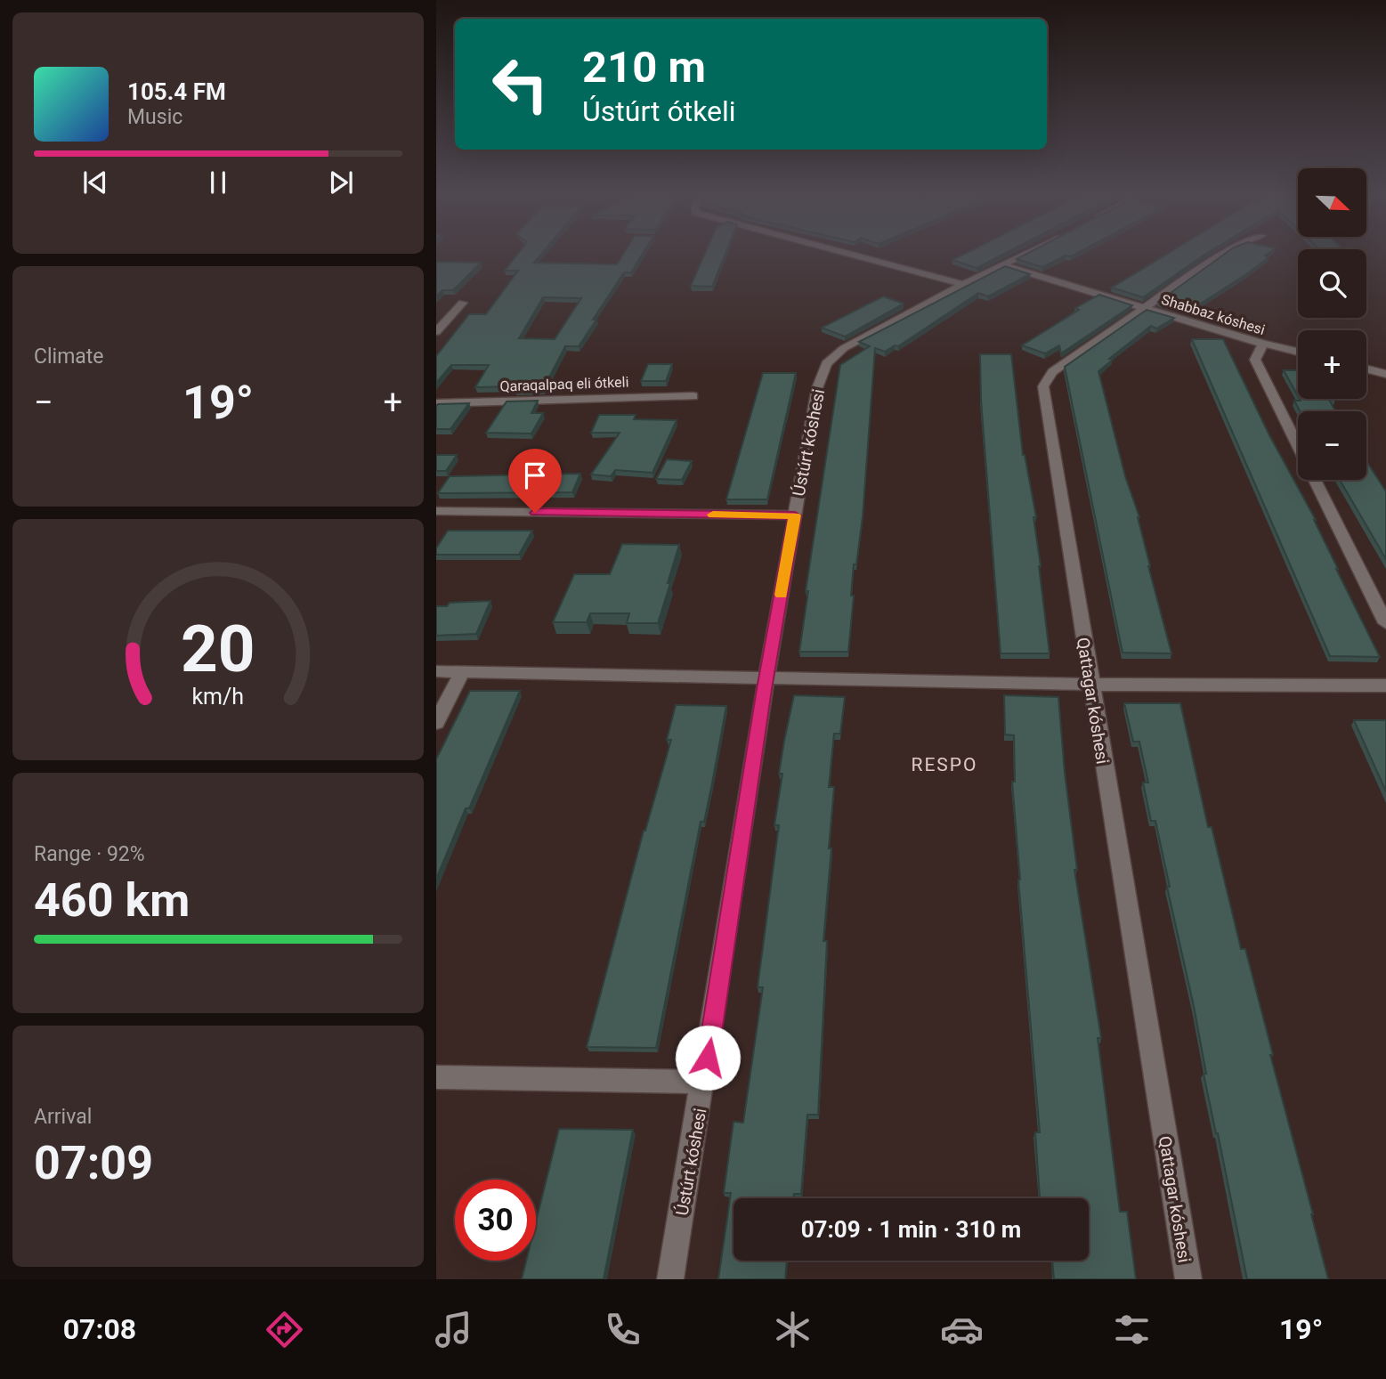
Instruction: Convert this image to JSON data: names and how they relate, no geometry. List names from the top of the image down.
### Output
{
  "streets": {
    "street": [
      "Shabbaz kóshesi",
      "Qaraqalpaq eli ótkeli",
      "Ústúrt kóshesi",
      "Qattagar kóshesi"
    ]
  },
  "crossings": [
    ["Shabbaz kóshesi", "Ústúrt kóshesi"],
    ["Shabbaz kóshesi", "Qattagar kóshesi"]
  ],
  "districts": ["RESPO"],
  "north": "bottom right",
  "page": {
    "turn": ["210 m", "Ústúrt ótkeli"],
    "song": ["105.4 FM", "Music"],
    "map_buttons": ["+", "−"],
    "tile": [
      "Climate",
      ["Range · 92%", "460 km"],
      ["Arrival", "07:09"]
    ],
    "heat": ["−", "19°", "+"],
    "limit": "30",
    "trip": "07:09 · 1 min · 310 m",
    "tabs": ["07:08", "19°"],
    "gauge": ["20", "km/h"]
  }
}
